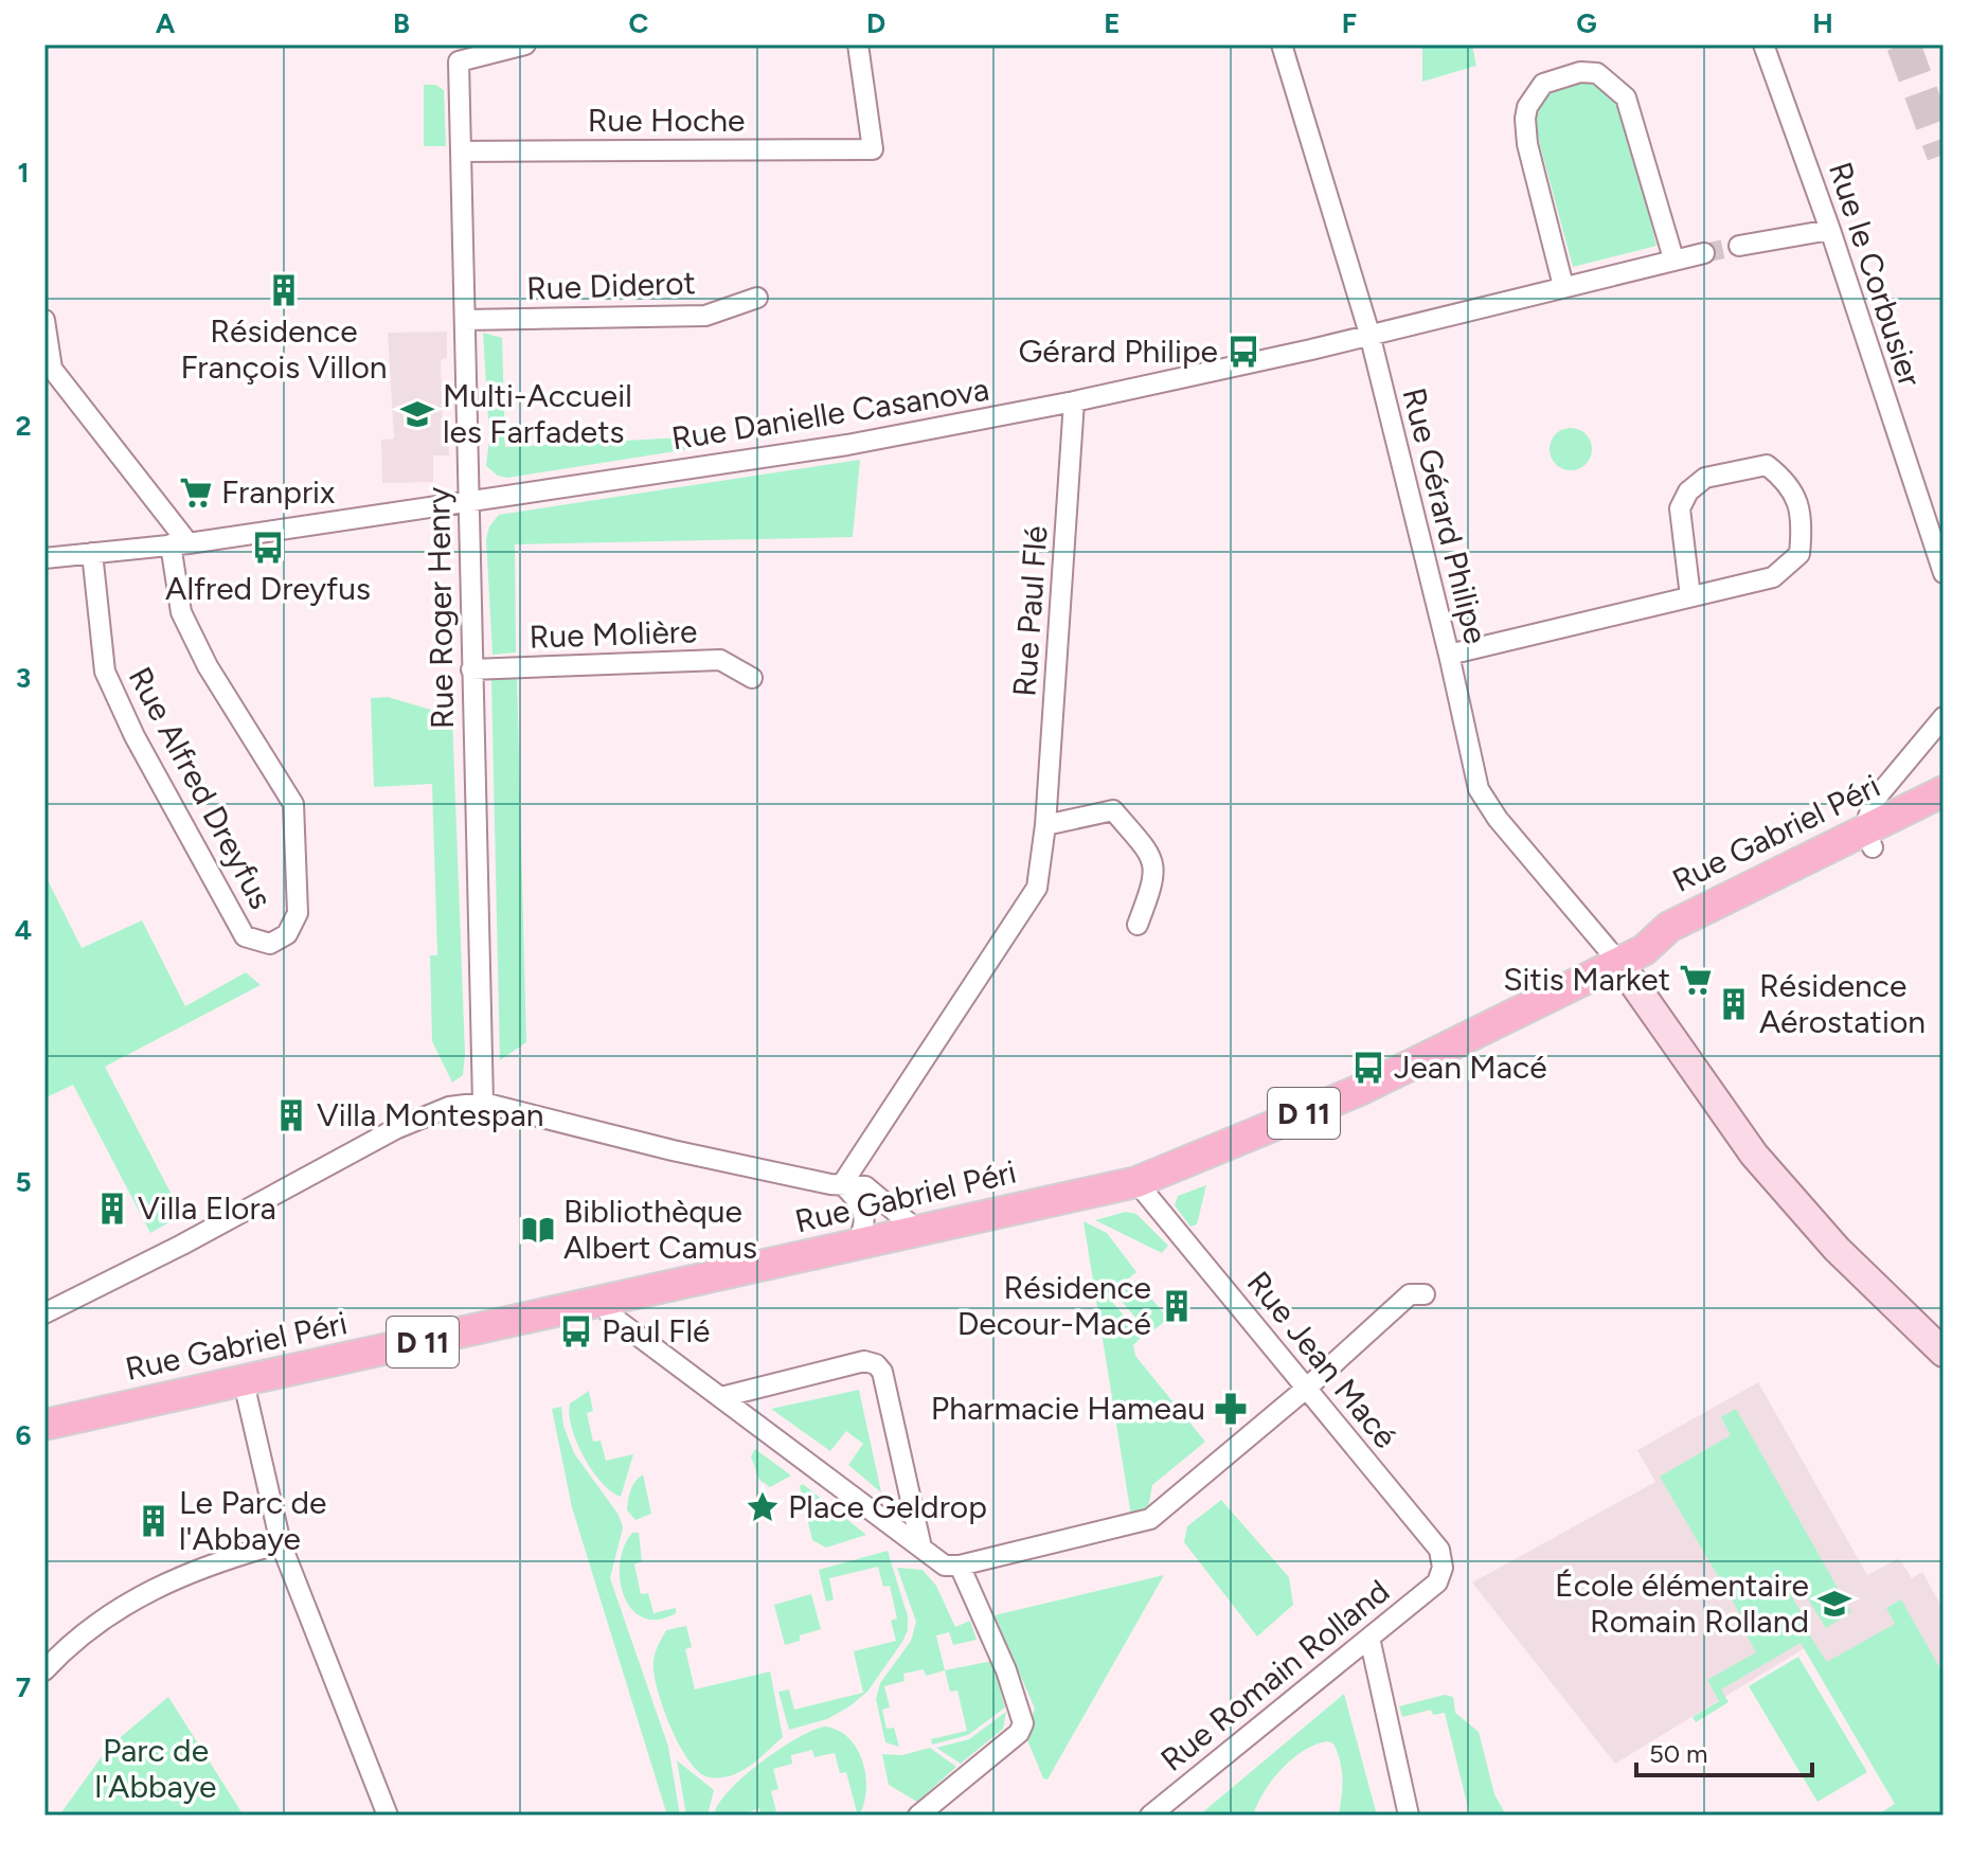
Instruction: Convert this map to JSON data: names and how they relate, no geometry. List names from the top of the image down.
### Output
{
  "streets": {
    "main road": ["Rue Gabriel Péri", "D 11"],
    "street": [
      "Rue Hoche",
      "Rue le Corbusier",
      "Rue Diderot",
      "Rue Danielle Casanova",
      "Rue Gérard Philipe",
      "Rue Roger Henry",
      "Rue Paul Flé",
      "Rue Molière",
      "Rue Alfred Dreyfus",
      "Rue Jean Macé",
      "Rue Romain Rolland"
    ]
  },
  "crossings": [
    ["Rue Hoche", "Rue Roger Henry"],
    ["Rue Diderot", "Rue Roger Henry"],
    ["Rue Danielle Casanova", "Rue Gérard Philipe"],
    ["Rue Danielle Casanova", "Rue Roger Henry"],
    ["Rue Danielle Casanova", "Rue Paul Flé"],
    ["Rue Danielle Casanova", "Rue Alfred Dreyfus"],
    ["Rue Gérard Philipe", "Rue Gabriel Péri"],
    ["Rue Roger Henry", "Rue Molière"],
    ["Rue Gabriel Péri", "Rue Jean Macé"],
    ["Rue Jean Macé", "Rue Romain Rolland"]
  ],
  "parks": ["Parc de l'Abbaye"],
  "places": {
    "building": [
      "Résidence François Villon",
      "Résidence Aérostation",
      "Villa Montespan",
      "Villa Elora",
      "Résidence Decour-Macé",
      "Le Parc de l'Abbaye"
    ],
    "bus stop": [
      "Gérard Philipe",
      "Alfred Dreyfus",
      "Jean Macé",
      "Paul Flé"
    ],
    "school or university": ["Multi-Accueil les Farfadets", "École élémentaire Romain Rolland"],
    "supermarket": ["Franprix", "Sitis Market"],
    "library": ["Bibliothèque Albert Camus"],
    "pharmacy": ["Pharmacie Hameau"],
    "place": ["Place Geldrop"]
  },
  "scale_bar": "50 m",
  "grid": {
    "columns": [
      "A",
      "B",
      "C",
      "D",
      "E",
      "F",
      "G",
      "H"
    ],
    "rows": [
      "1",
      "2",
      "3",
      "4",
      "5",
      "6",
      "7"
    ]
  }
}
